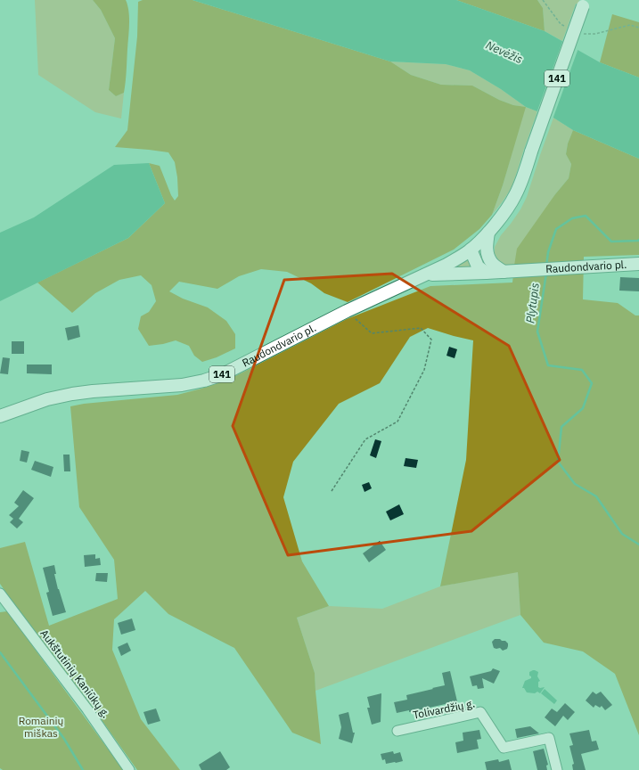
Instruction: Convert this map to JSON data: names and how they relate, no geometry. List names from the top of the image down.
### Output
{
  "streets": {
    "main road": ["141", "Raudondvario pl."],
    "street": ["Aukštutinių Kaniūkų g.", "Tolivardžių g."]
  },
  "crossings": [
    ["141", "Raudondvario pl."]
  ],
  "water": ["Nevėžis", "Plytupis"],
  "parks": ["Romainių miškas"]
}
